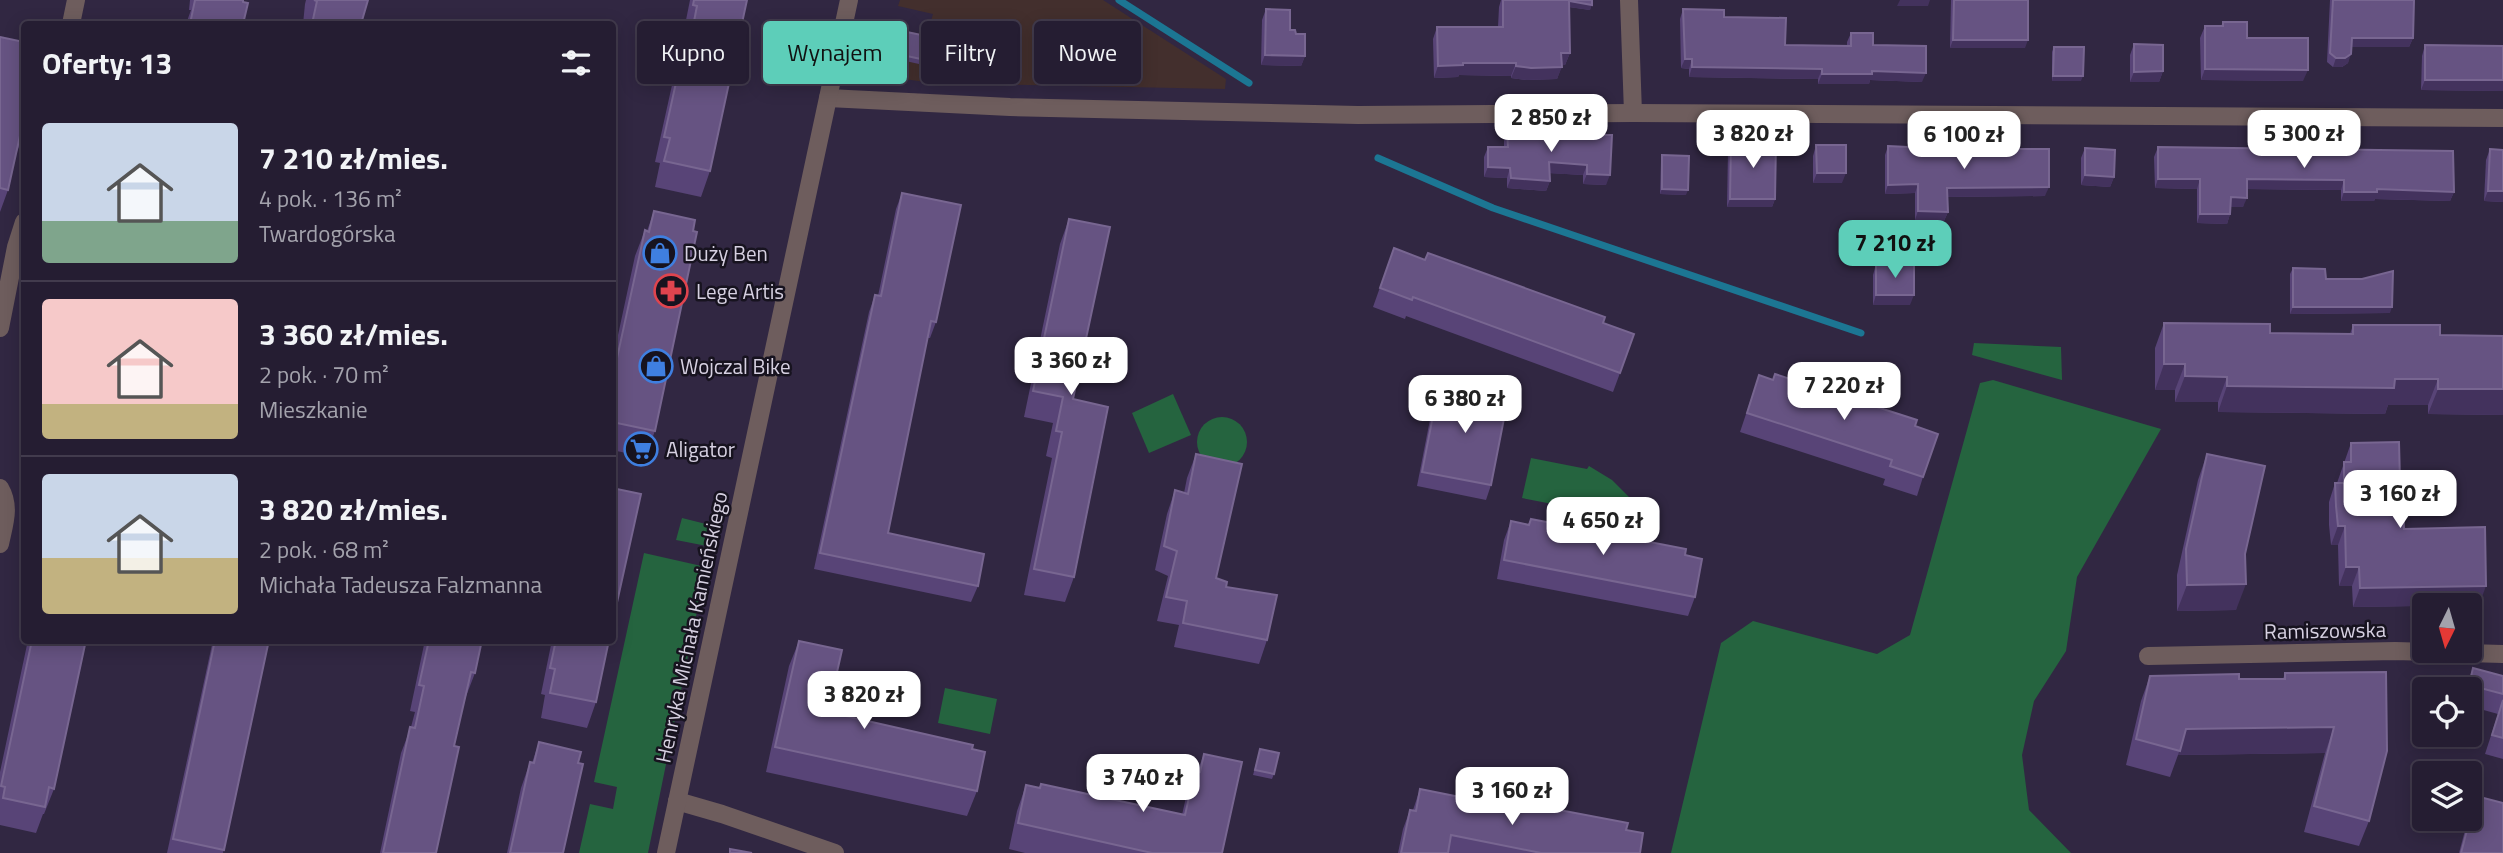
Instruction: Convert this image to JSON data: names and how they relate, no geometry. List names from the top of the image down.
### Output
{
  "streets": {
    "street": ["Henryka Michała Kamieńskiego", "Ramiszowska"]
  },
  "places": {
    "shop": ["Duży Ben", "Wojczal Bike"],
    "pharmacy": ["Lege Artis"],
    "supermarket": ["Aligator"]
  },
  "north": "bottom",
  "page": {
    "chip": [
      "Kupno",
      "Wynajem",
      "Filtry",
      "Nowe"
    ],
    "heading": "Oferty: 13",
    "price": [
      "2 850 zł",
      "3 820 zł",
      "5 300 zł",
      "6 100 zł",
      "7 210 zł",
      "3 360 zł",
      "7 220 zł",
      "6 380 zł",
      "3 160 zł",
      "4 650 zł",
      "3 820 zł",
      "3 740 zł",
      "3 160 zł"
    ],
    "list": [
      {
        "name": "7 210 zł/mies.",
        "note": "4 pok. · 136 m² · Twardogórska"
      },
      {
        "name": "3 360 zł/mies.",
        "note": "2 pok. · 70 m² · Mieszkanie"
      },
      {
        "name": "3 820 zł/mies.",
        "note": "2 pok. · 68 m² · Michała Tadeusza Falzmanna"
      }
    ]
  }
}
